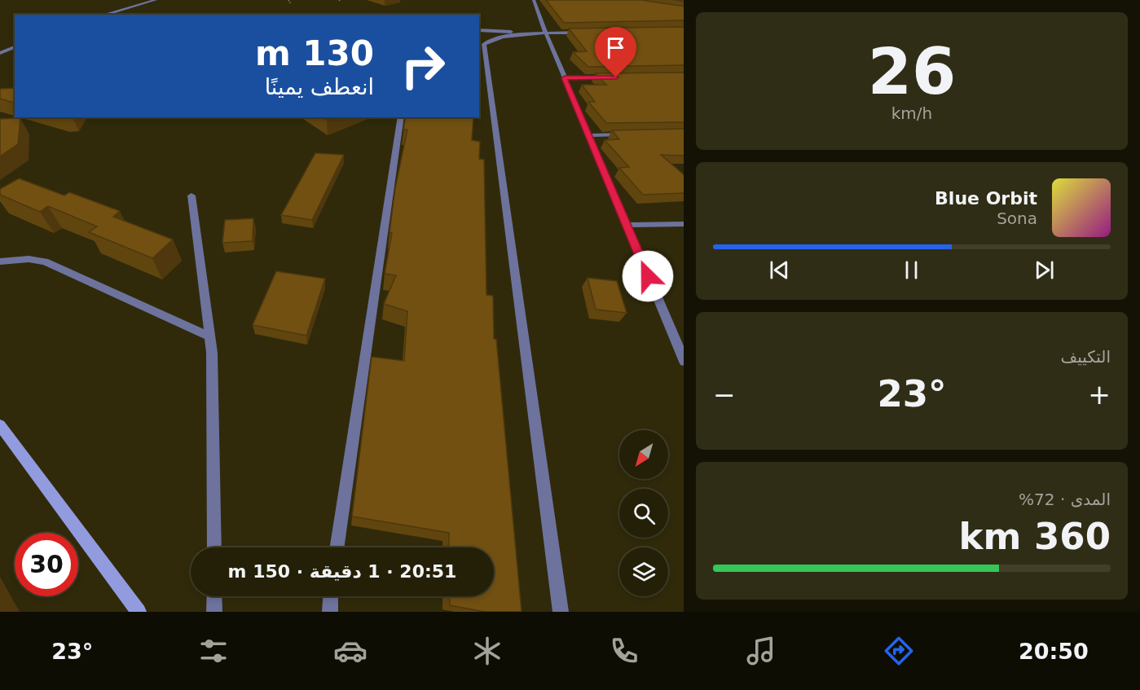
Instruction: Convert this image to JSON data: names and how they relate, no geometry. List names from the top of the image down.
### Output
{
  "north": "bottom left",
  "page": {
    "tile": [
      ["26", "km/h"],
      "التكييف",
      ["المدى · 72%", "360 km"]
    ],
    "turn": ["130 m", "انعطف يمينًا"],
    "song": ["Blue Orbit", "Sona"],
    "heat": ["−", "23°", "+"],
    "limit": "30",
    "trip": "20:51 · 1 دقيقة · 150 m",
    "tabs": ["20:50", "23°"]
  }
}
